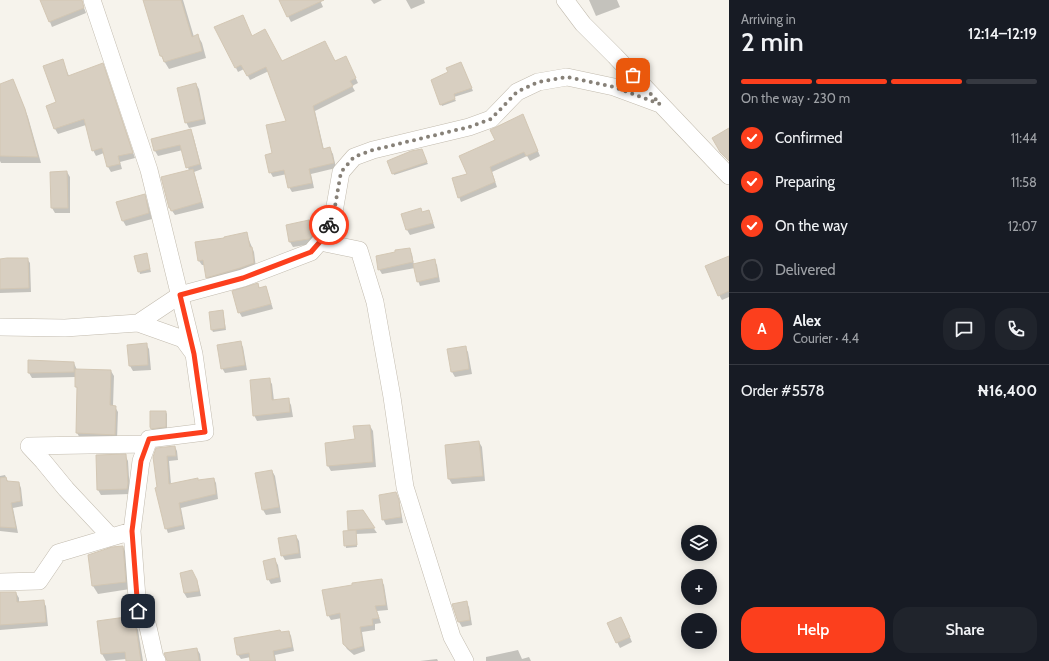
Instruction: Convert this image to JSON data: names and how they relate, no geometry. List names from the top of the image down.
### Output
{
  "page": {
    "heading": ["2 min", "Arriving in", "12:14–12:19"],
    "panel": [
      "Alex",
      "Courier · 4.4",
      "Order #5578",
      "₦16,400"
    ],
    "bar": "On the way · 230 m",
    "list": [
      ["Confirmed", "11:44"],
      ["Preparing", "11:58"],
      ["On the way", "12:07"],
      "Delivered"
    ],
    "round": "A",
    "map_buttons": ["+", "−"],
    "buttons": ["Help", "Share"]
  }
}
